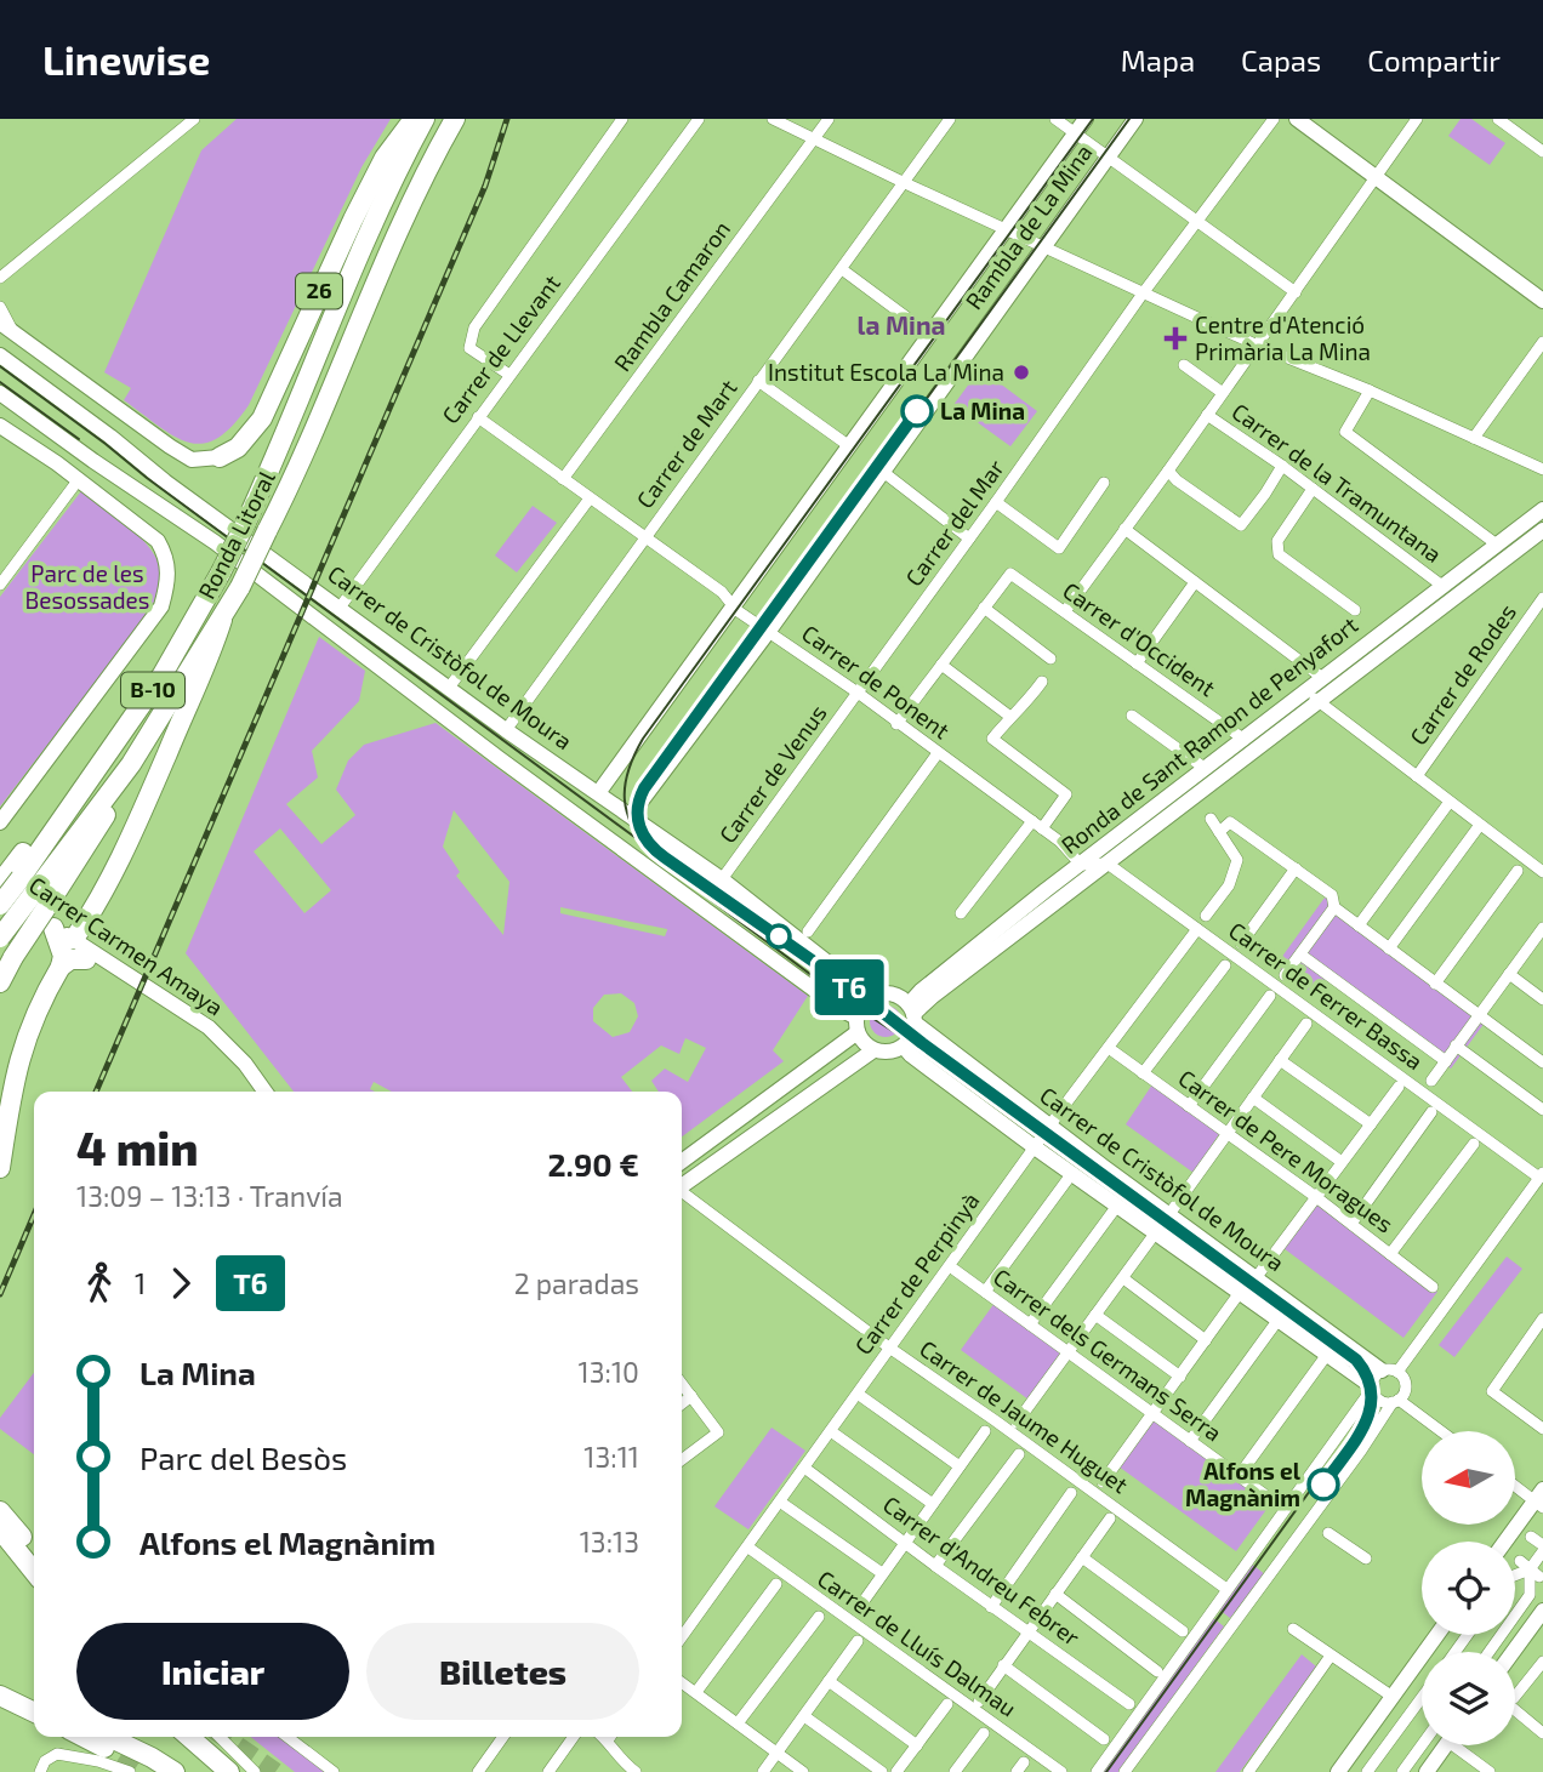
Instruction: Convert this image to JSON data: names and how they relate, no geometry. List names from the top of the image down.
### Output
{
  "streets": {
    "highway": ["26", "Ronda Litoral", "B-10"],
    "street": [
      "Rambla de La Mina",
      "Rambla Camaron",
      "Carrer de Llevant",
      "Carrer de Mart",
      "Carrer de la Tramuntana",
      "Carrer del Mar",
      "Carrer d'Occident",
      "Carrer de Cristòfol de Moura",
      "Carrer de Rodes",
      "Carrer de Ponent",
      "Ronda de Sant Ramon de Penyafort",
      "Carrer de Venus",
      "Carrer Carmen Amaya",
      "Carrer de Ferrer Bassa",
      "Carrer de Pere Moragues",
      "Carrer de Perpinyà",
      "Carrer dels Germans Serra",
      "Carrer de Jaume Huguet",
      "Carrer d'Andreu Febrer",
      "Carrer de Lluís Dalmau"
    ]
  },
  "crossings": [
    ["Rambla de La Mina", "Carrer de Cristòfol de Moura"],
    ["Rambla de La Mina", "Carrer de Ponent"],
    ["Rambla Camaron", "Carrer de Ponent"],
    ["Carrer de Llevant", "Carrer de Cristòfol de Moura"],
    ["Carrer de Llevant", "Carrer de Ponent"],
    ["Carrer de Mart", "Carrer de Cristòfol de Moura"],
    ["Carrer de Mart", "Carrer de Ponent"],
    ["Carrer de la Tramuntana", "Ronda de Sant Ramon de Penyafort"],
    ["Carrer del Mar", "Carrer de Ponent"],
    ["Carrer del Mar", "Carrer de Venus"],
    ["Ronda Litoral", "Carrer Carmen Amaya"],
    ["Carrer d'Occident", "Ronda de Sant Ramon de Penyafort"],
    ["Carrer de Cristòfol de Moura", "Ronda de Sant Ramon de Penyafort"],
    ["Carrer de Cristòfol de Moura", "Carrer de Venus"],
    ["Carrer de Cristòfol de Moura", "Carrer de Perpinyà"],
    ["Carrer de Ponent", "Ronda de Sant Ramon de Penyafort"],
    ["Carrer de Ponent", "Carrer de Venus"],
    ["Ronda de Sant Ramon de Penyafort", "Carrer de Ferrer Bassa"],
    ["Carrer de Ferrer Bassa", "Carrer de Perpinyà"],
    ["Carrer de Perpinyà", "Carrer de Jaume Huguet"],
    ["Carrer de Perpinyà", "Carrer de Lluís Dalmau"]
  ],
  "districts": ["la Mina"],
  "parks": ["Parc de les Besossades"],
  "places": {
    "health": ["Centre d'Atenció Primària La Mina"],
    "other": ["Institut Escola La Mina", "La Mina", "Alfons el Magnànim"]
  },
  "lines": ["tram line T6"],
  "north": "left",
  "page": {
    "header": "Linewise",
    "nav": ["Mapa", "Capas", "Compartir"],
    "on_map": "T6",
    "heading": ["4 min", "13:09 – 13:13 · Tranvía", "2.90 €"],
    "legs": ["1", "T6", "2 paradas"],
    "list": [
      {
        "name": "La Mina",
        "value": "13:10"
      },
      {
        "name": "Parc del Besòs",
        "value": "13:11"
      },
      {
        "name": "Alfons el Magnànim",
        "value": "13:13"
      }
    ],
    "buttons": ["Iniciar", "Billetes"]
  }
}
